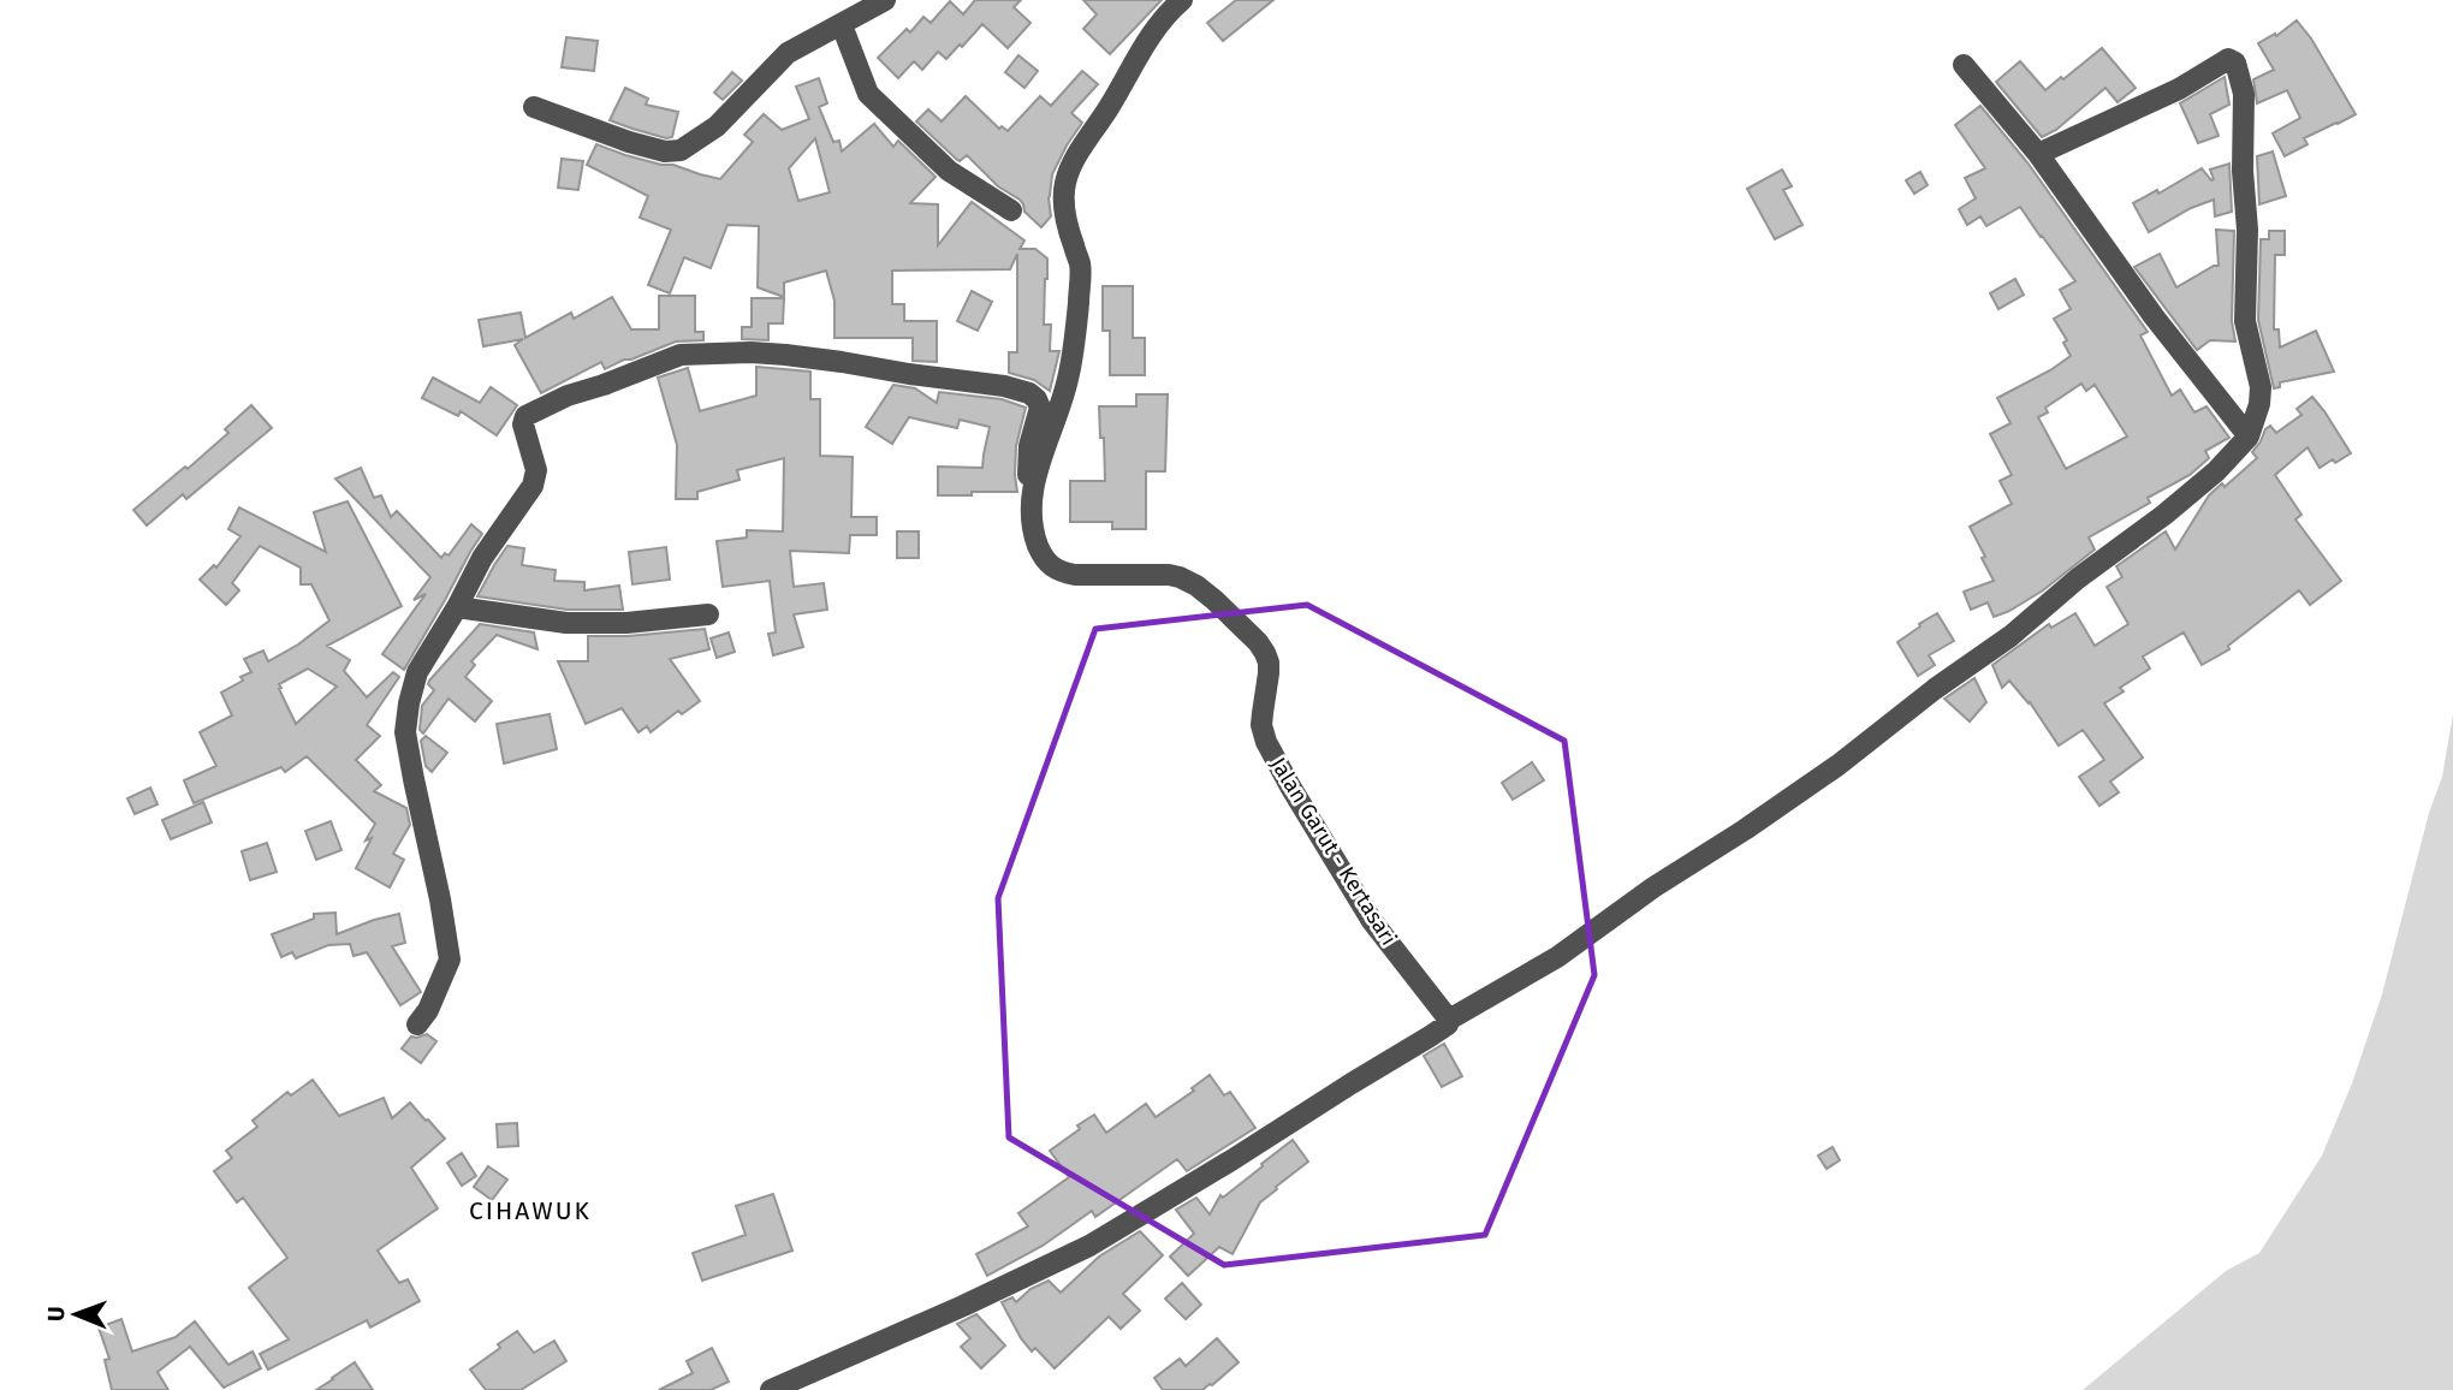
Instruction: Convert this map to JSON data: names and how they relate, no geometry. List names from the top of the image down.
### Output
{
  "streets": {
    "street": ["Jalan Garut - Kertasari"]
  },
  "districts": ["CIHAWUK"],
  "north": "left"
}
